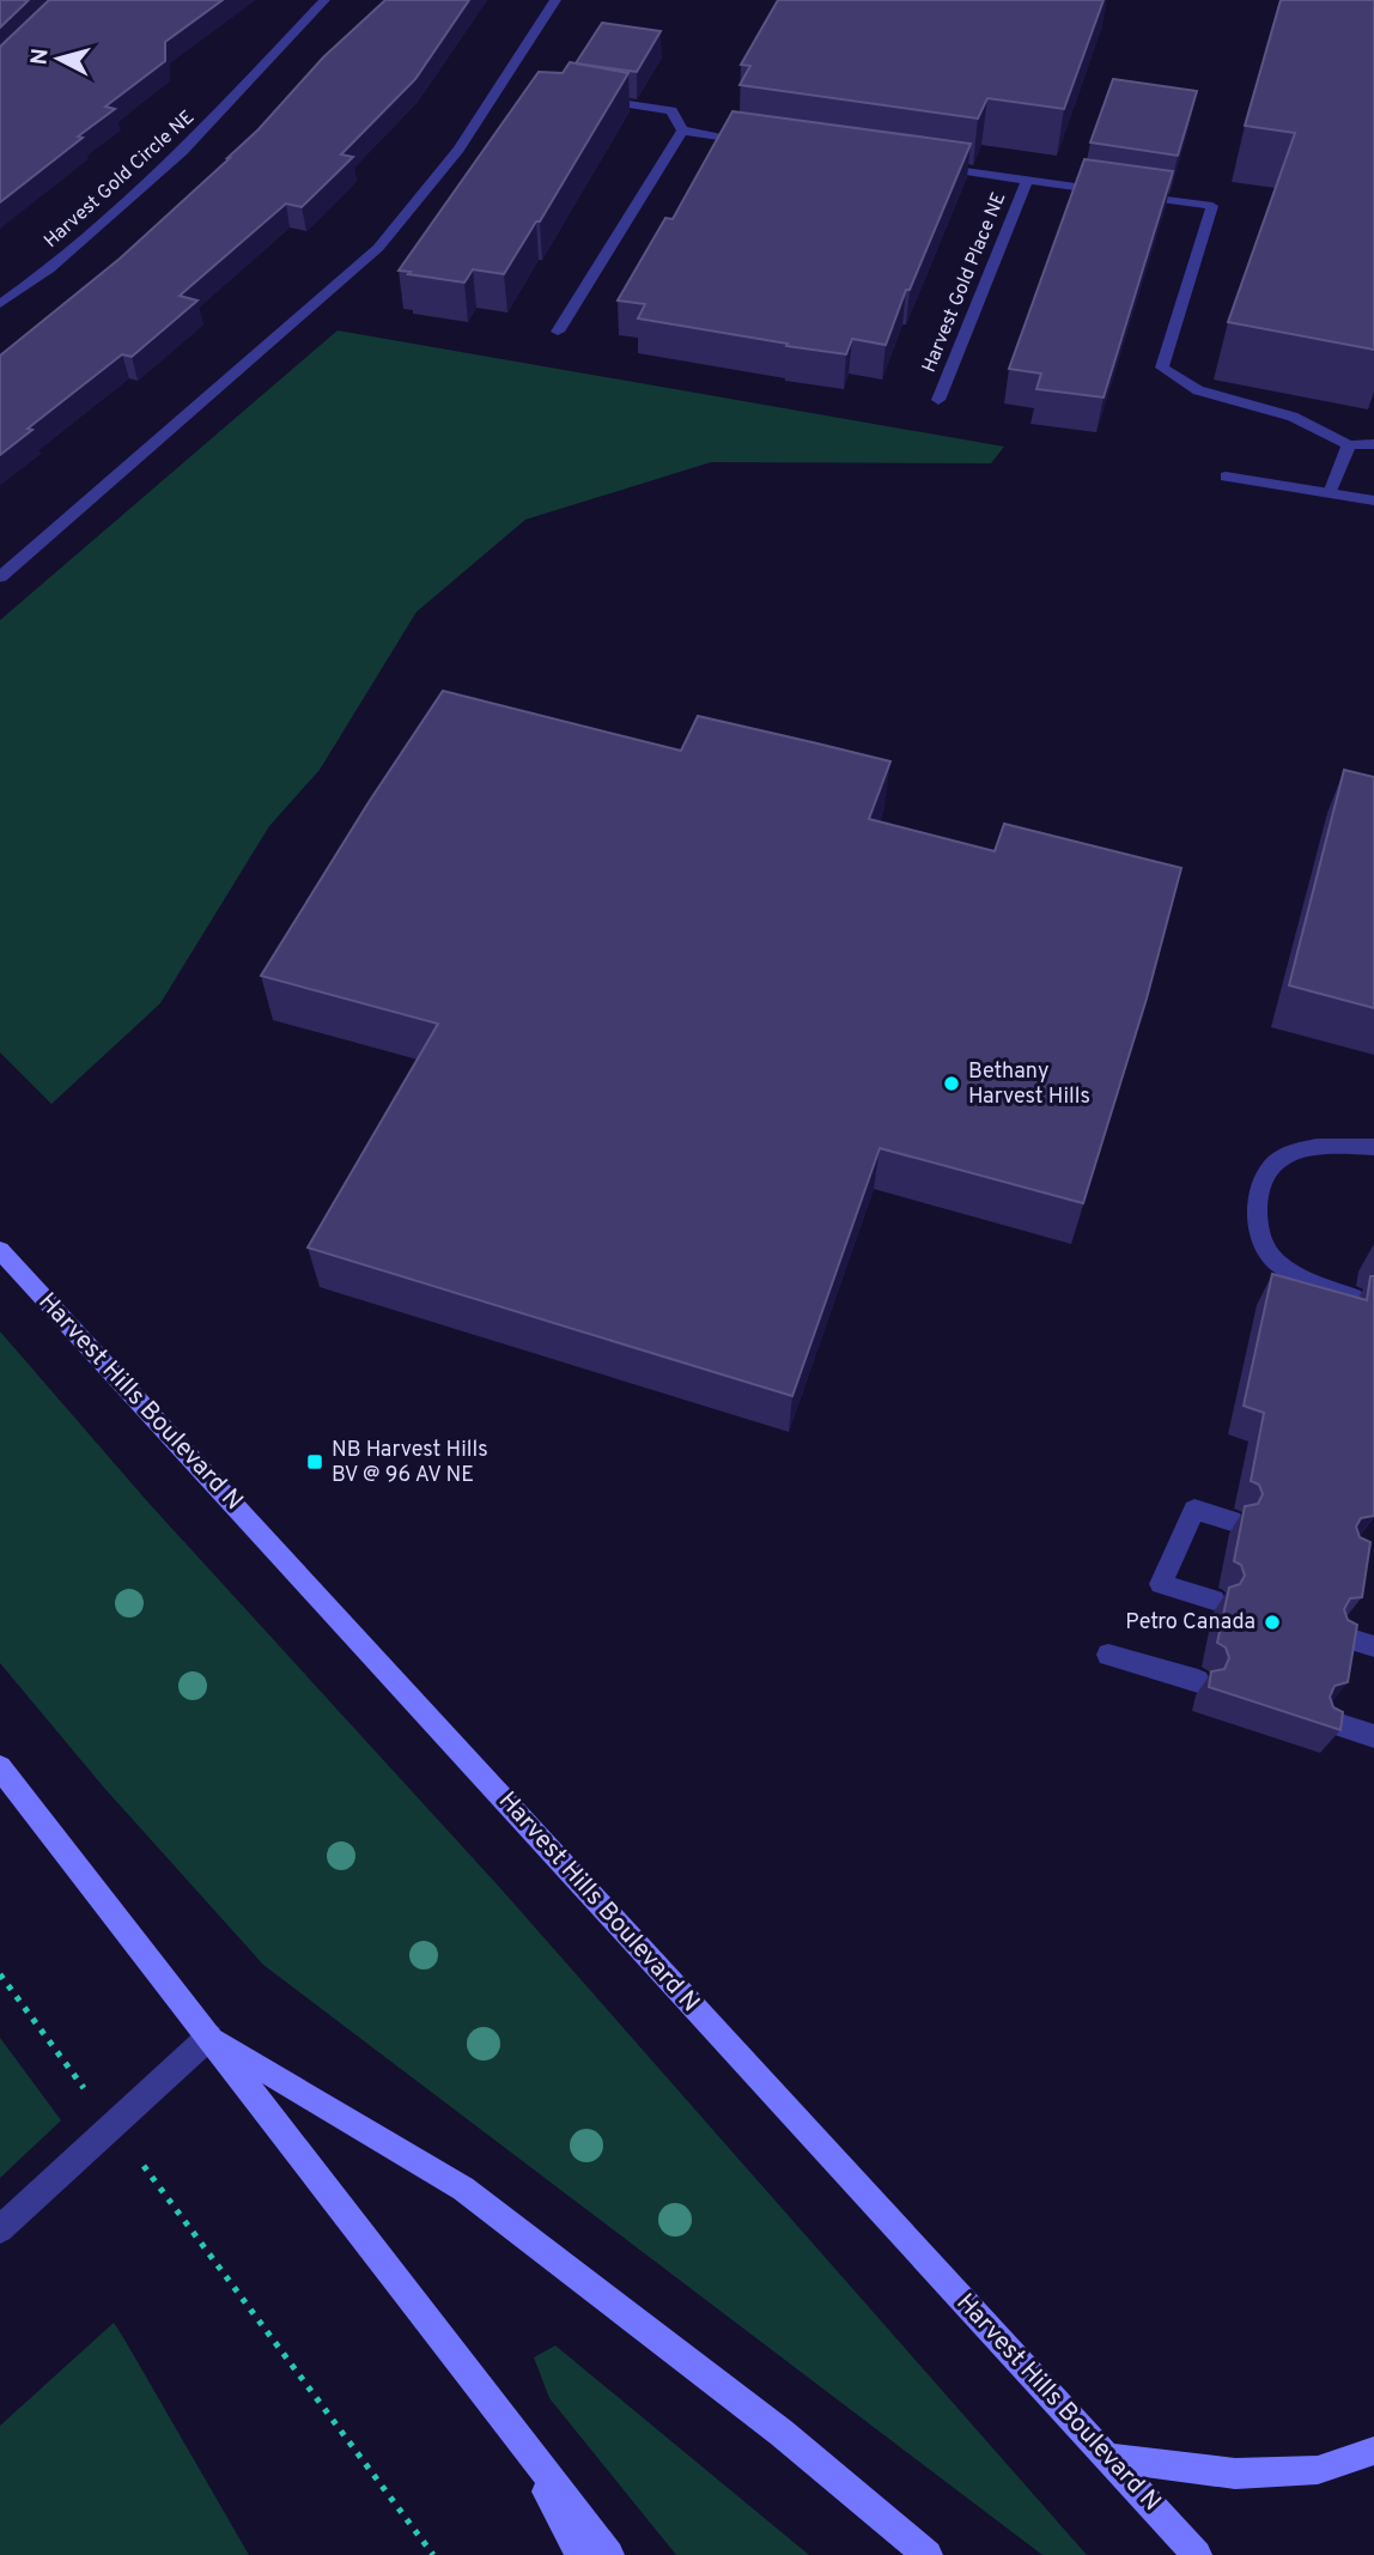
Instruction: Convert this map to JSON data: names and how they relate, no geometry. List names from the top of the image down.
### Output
{
  "streets": {
    "main road": ["Harvest Hills Boulevard N"],
    "street": ["Harvest Gold Circle NE", "Harvest Gold Place NE"]
  },
  "places": {
    "other": ["Bethany Harvest Hills", "Petro Canada"],
    "transit": ["NB Harvest Hills BV @ 96 AV NE"]
  },
  "north": "left"
}
